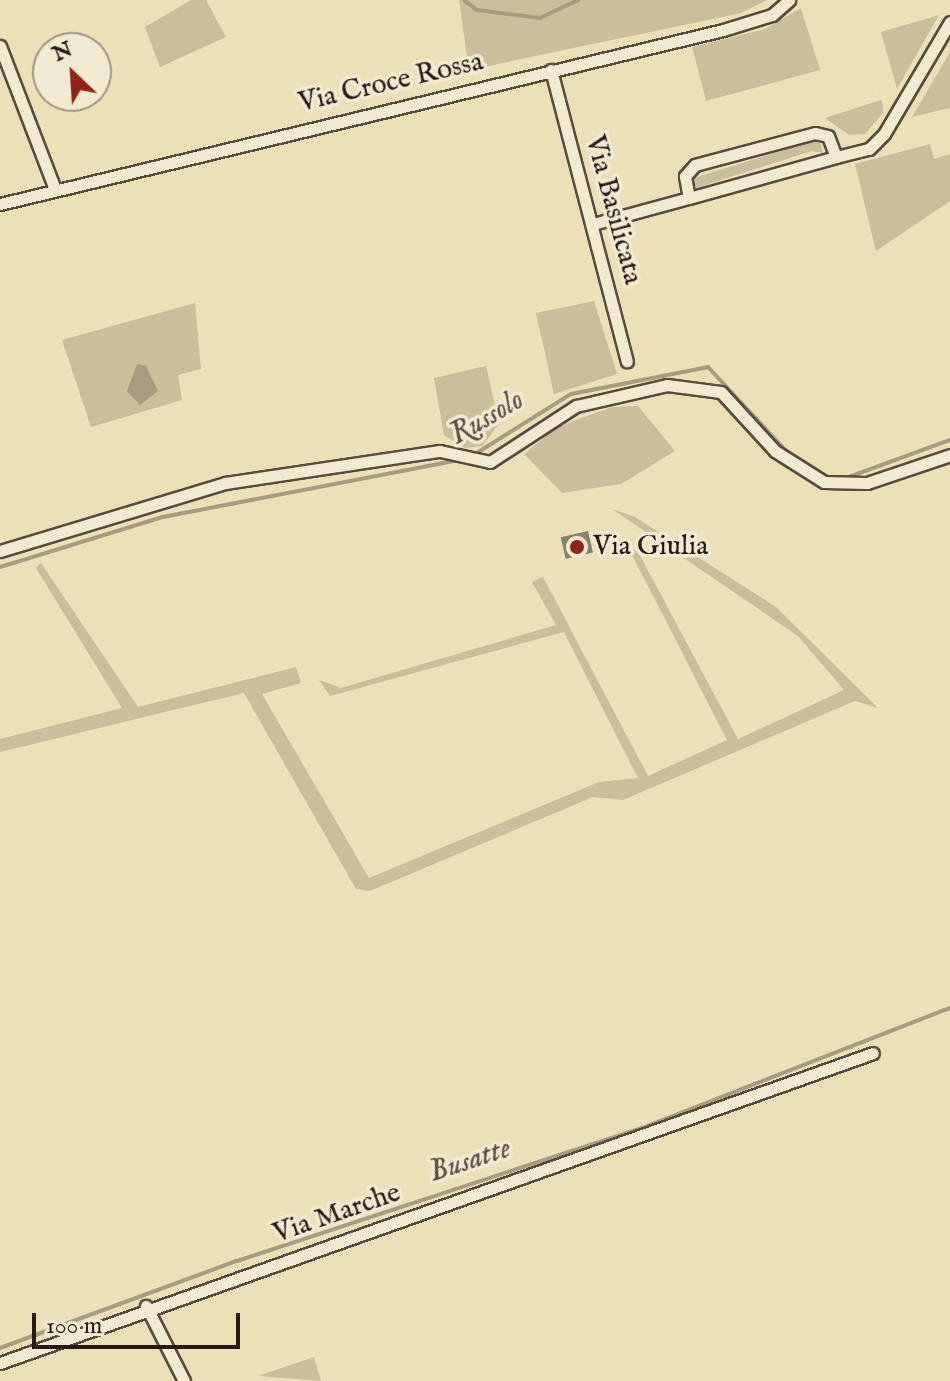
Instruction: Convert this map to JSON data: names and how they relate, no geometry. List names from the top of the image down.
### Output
{
  "streets": {
    "street": ["Via Croce Rossa", "Via Basilicata", "Via Marche"]
  },
  "crossings": [
    ["Via Croce Rossa", "Via Basilicata"]
  ],
  "water": ["Russolo", "Busatte"],
  "places": ["Via Giulia"],
  "scale_bar": "100 m",
  "north": "top left"
}
